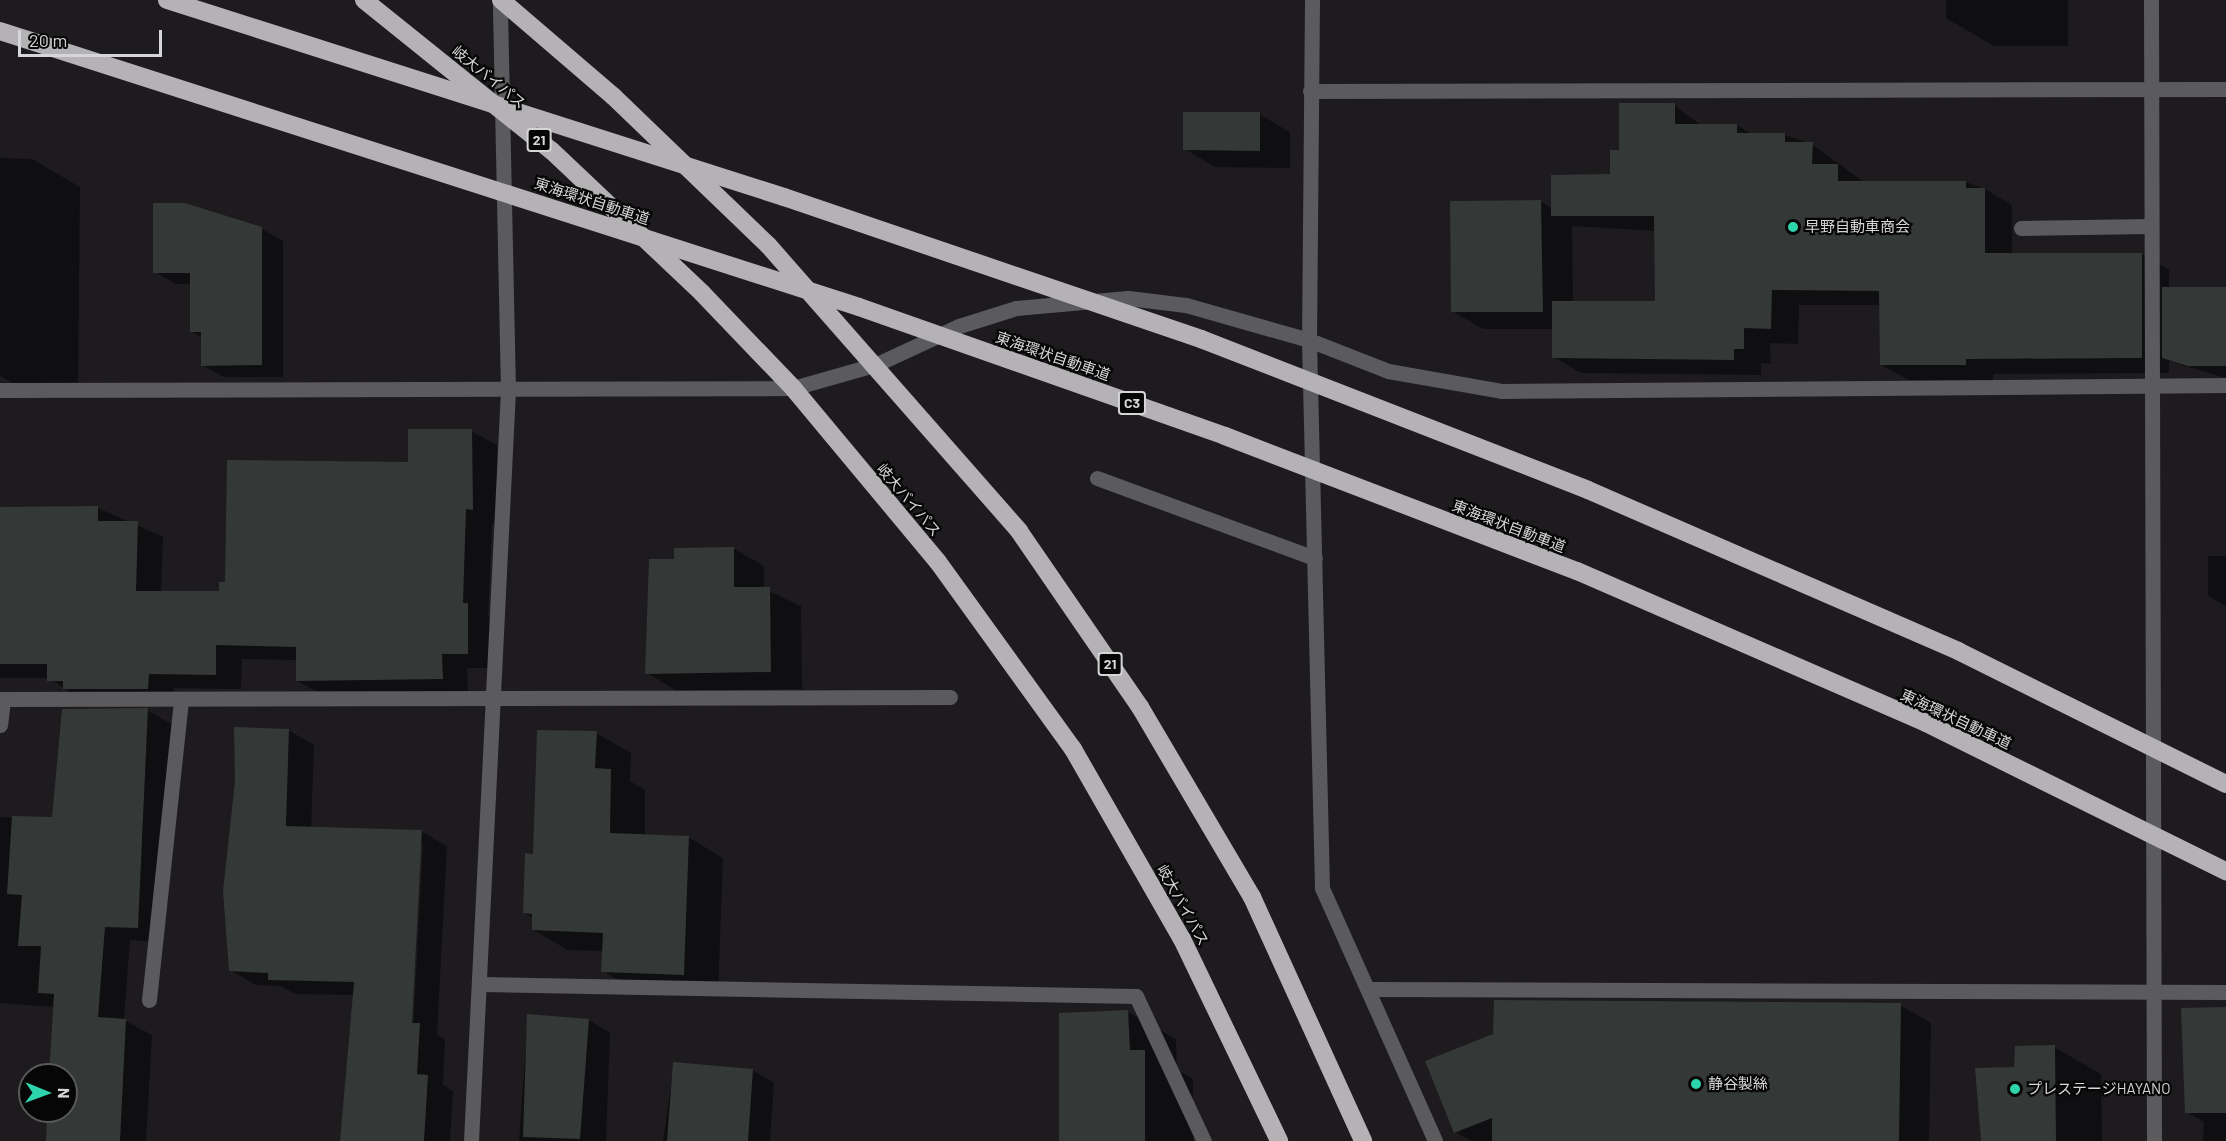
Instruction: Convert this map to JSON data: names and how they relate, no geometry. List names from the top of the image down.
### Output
{
  "streets": {
    "highway": [
      "岐大バイパス",
      "21",
      "東海環状自動車道",
      "C3"
    ]
  },
  "places": ["早野自動車商会", "静谷製絲", "プレステージHAYANO"],
  "scale_bar": "20 m",
  "north": "right"
}
